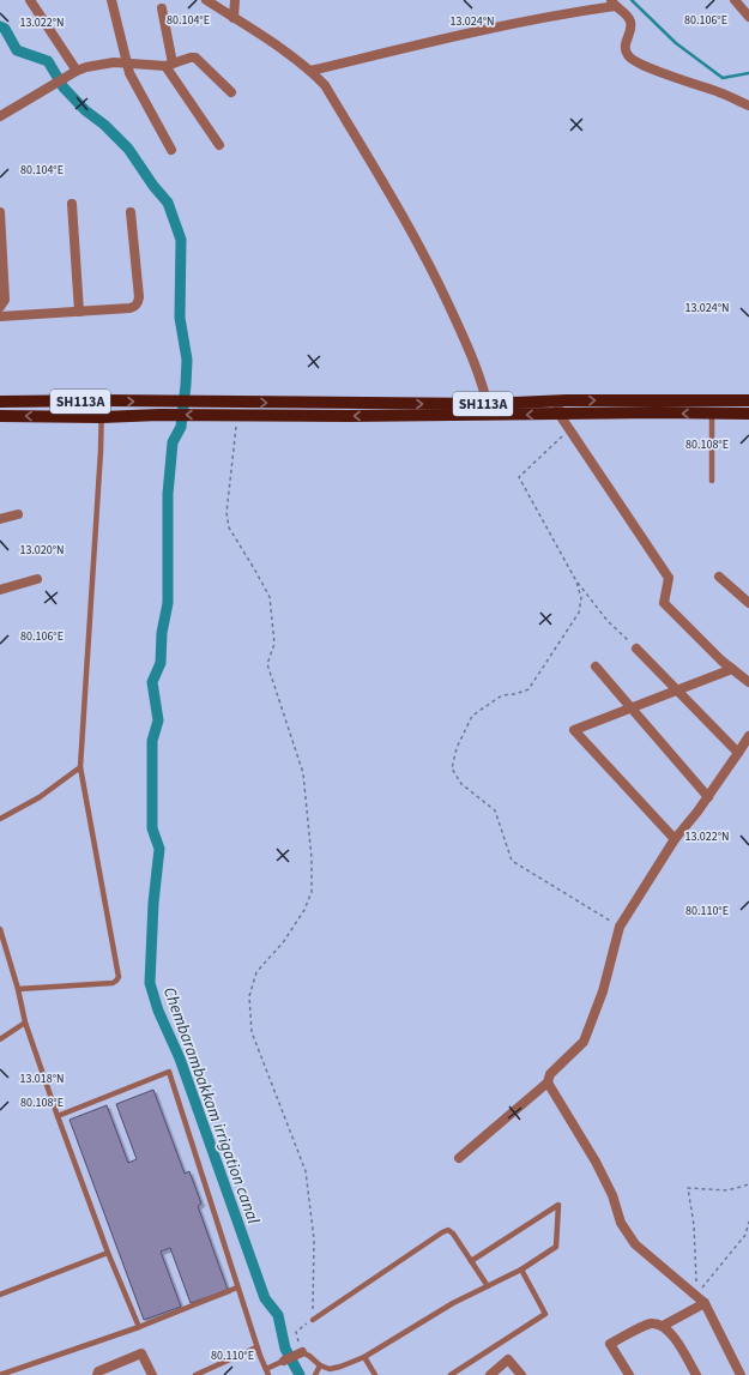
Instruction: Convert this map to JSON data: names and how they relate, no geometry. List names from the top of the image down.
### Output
{
  "streets": {
    "main road": ["SH113A"]
  },
  "water": ["Chembarambakkam irrigation canal"],
  "coordinates": [
    "80.104°E",
    "80.106°E",
    "13.024°N",
    "13.022°N",
    "80.108°E",
    "13.020°N",
    "80.110°E",
    "13.018°N"
  ]
}
